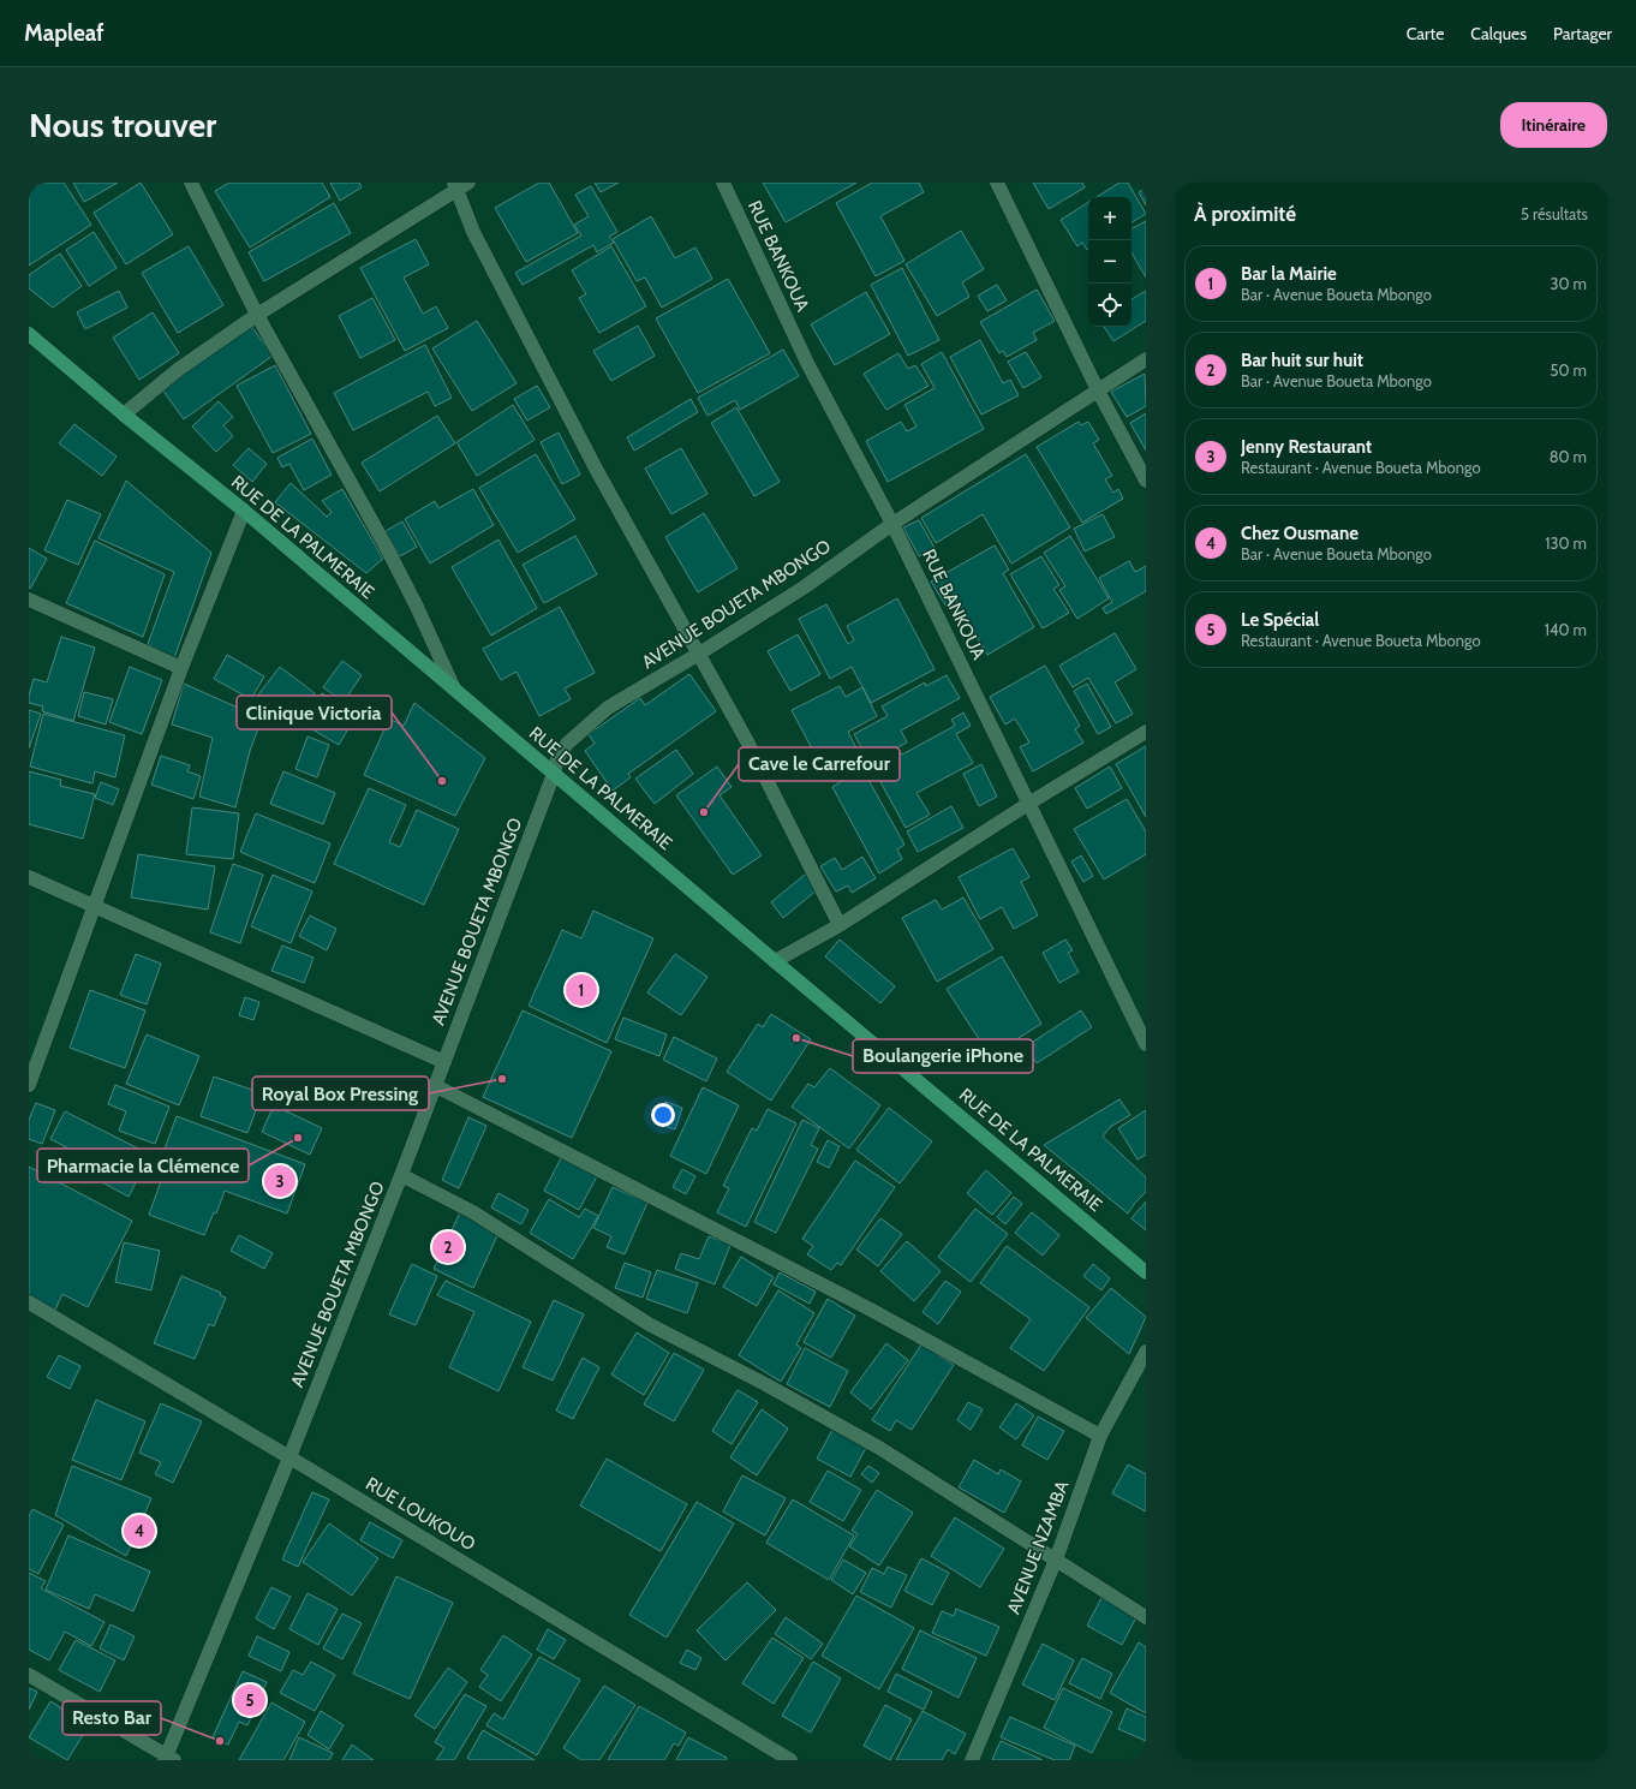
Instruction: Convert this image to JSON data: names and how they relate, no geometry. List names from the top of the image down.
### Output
{
  "streets": {
    "main road": ["RUE DE LA PALMERAIE"],
    "street": [
      "RUE BANKOUA",
      "AVENUE BOUETA MBONGO",
      "RUE LOUKOUO",
      "AVENUE NZAMBA"
    ]
  },
  "crossings": [
    ["RUE BANKOUA", "AVENUE BOUETA MBONGO"],
    ["RUE DE LA PALMERAIE", "AVENUE BOUETA MBONGO"],
    ["AVENUE BOUETA MBONGO", "RUE LOUKOUO"]
  ],
  "places": [
    "Clinique Victoria",
    "Cave le Carrefour",
    "Boulangerie iPhone",
    "Royal Box Pressing",
    "Pharmacie la Clémence",
    "Resto Bar"
  ],
  "page": {
    "header": "Mapleaf",
    "nav": ["Carte", "Calques", "Partager"],
    "buttons": "Itinéraire",
    "title": "Nous trouver",
    "heading": ["À proximité", "5 résultats"],
    "map_buttons": ["+", "−"],
    "list": [
      {
        "mark": "1",
        "name": "Bar la Mairie",
        "note": "Bar · Avenue Boueta Mbongo",
        "value": "30 m"
      },
      {
        "mark": "2",
        "name": "Bar huit sur huit",
        "note": "Bar · Avenue Boueta Mbongo",
        "value": "50 m"
      },
      {
        "mark": "3",
        "name": "Jenny Restaurant",
        "note": "Restaurant · Avenue Boueta Mbongo",
        "value": "80 m"
      },
      {
        "mark": "4",
        "name": "Chez Ousmane",
        "note": "Bar · Avenue Boueta Mbongo",
        "value": "130 m"
      },
      {
        "mark": "5",
        "name": "Le Spécial",
        "note": "Restaurant · Avenue Boueta Mbongo",
        "value": "140 m"
      }
    ],
    "pins": [
      "1",
      "3",
      "2",
      "4",
      "5"
    ]
  }
}
